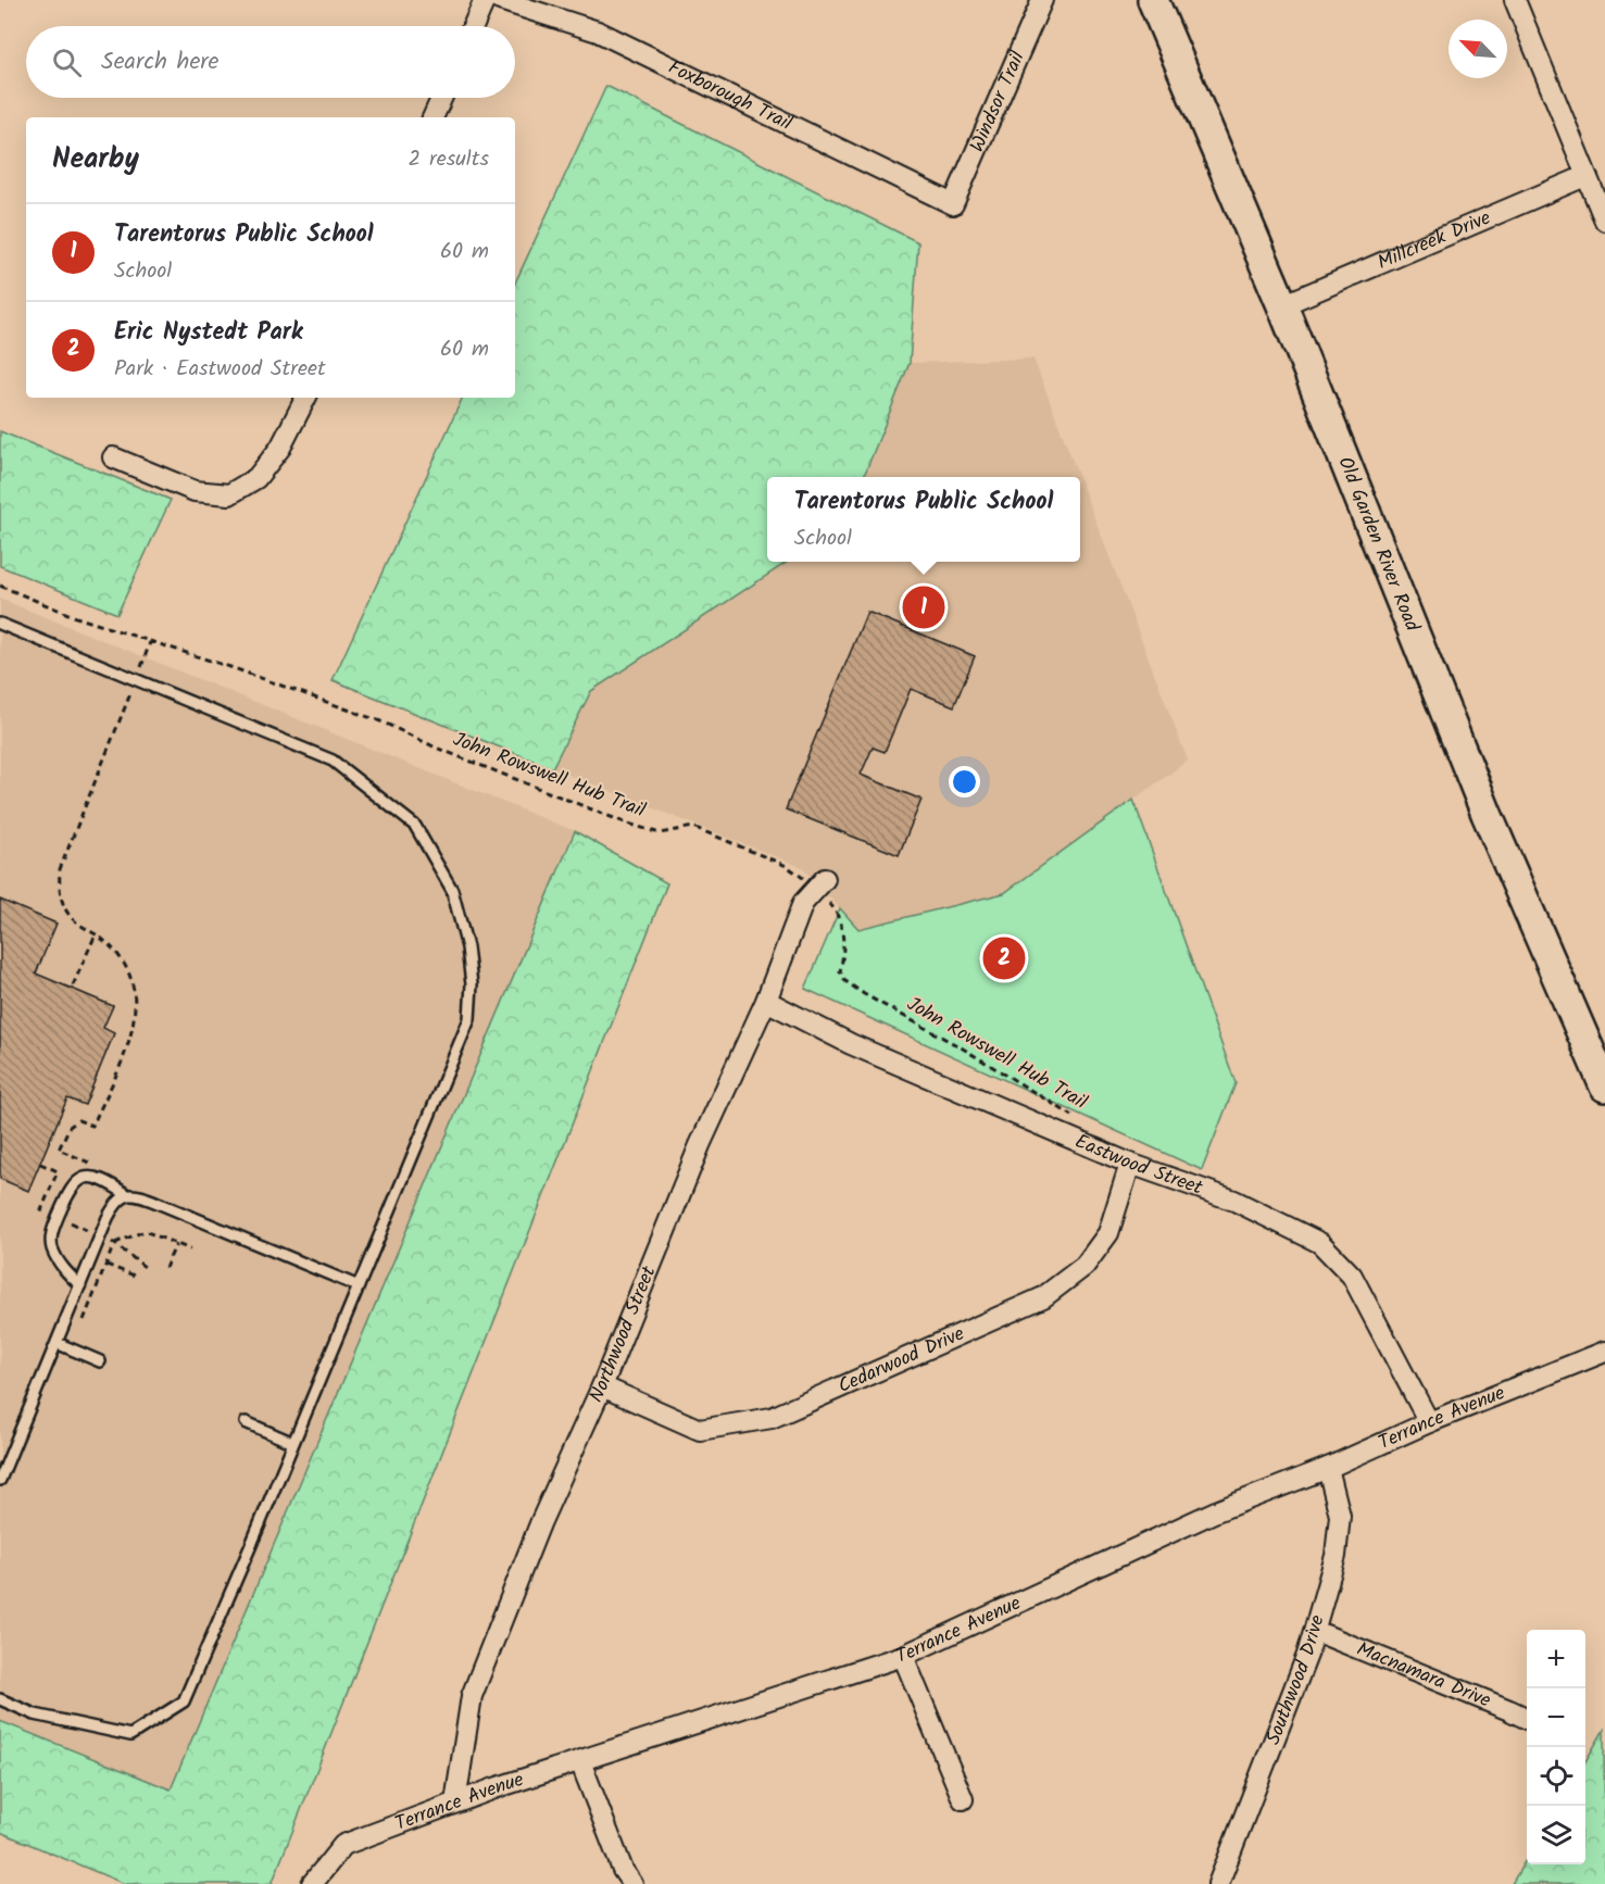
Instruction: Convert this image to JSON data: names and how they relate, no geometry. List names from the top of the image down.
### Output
{
  "streets": {
    "main road": ["Old Garden River Road"],
    "street": [
      "Foxborough Trail",
      "Windsor Trail",
      "Millcreek Drive",
      "Eastwood Street",
      "Northwood Street",
      "Cedarwood Drive",
      "Terrance Avenue",
      "Macnamara Drive",
      "Southwood Drive"
    ],
    "path": ["John Rowswell Hub Trail"]
  },
  "crossings": [
    ["Foxborough Trail", "Windsor Trail"],
    ["Millcreek Drive", "Old Garden River Road"],
    ["John Rowswell Hub Trail", "Northwood Street"],
    ["Eastwood Street", "Northwood Street"],
    ["Eastwood Street", "Cedarwood Drive"],
    ["Eastwood Street", "Terrance Avenue"],
    ["Northwood Street", "Cedarwood Drive"],
    ["Northwood Street", "Terrance Avenue"],
    ["Terrance Avenue", "Southwood Drive"],
    ["Macnamara Drive", "Southwood Drive"]
  ],
  "north": "top left",
  "page": {
    "search": "Search here",
    "heading": ["Nearby", "2 results"],
    "list": [
      {
        "mark": "1",
        "name": "Tarentorus Public School",
        "note": "School",
        "value": "60 m"
      },
      {
        "mark": "2",
        "name": "Eric Nystedt Park",
        "note": "Park · Eastwood Street",
        "value": "60 m"
      }
    ],
    "popup": ["Tarentorus Public School", "School"],
    "pins": ["1", "2"],
    "map_buttons": ["+", "−"]
  }
}
